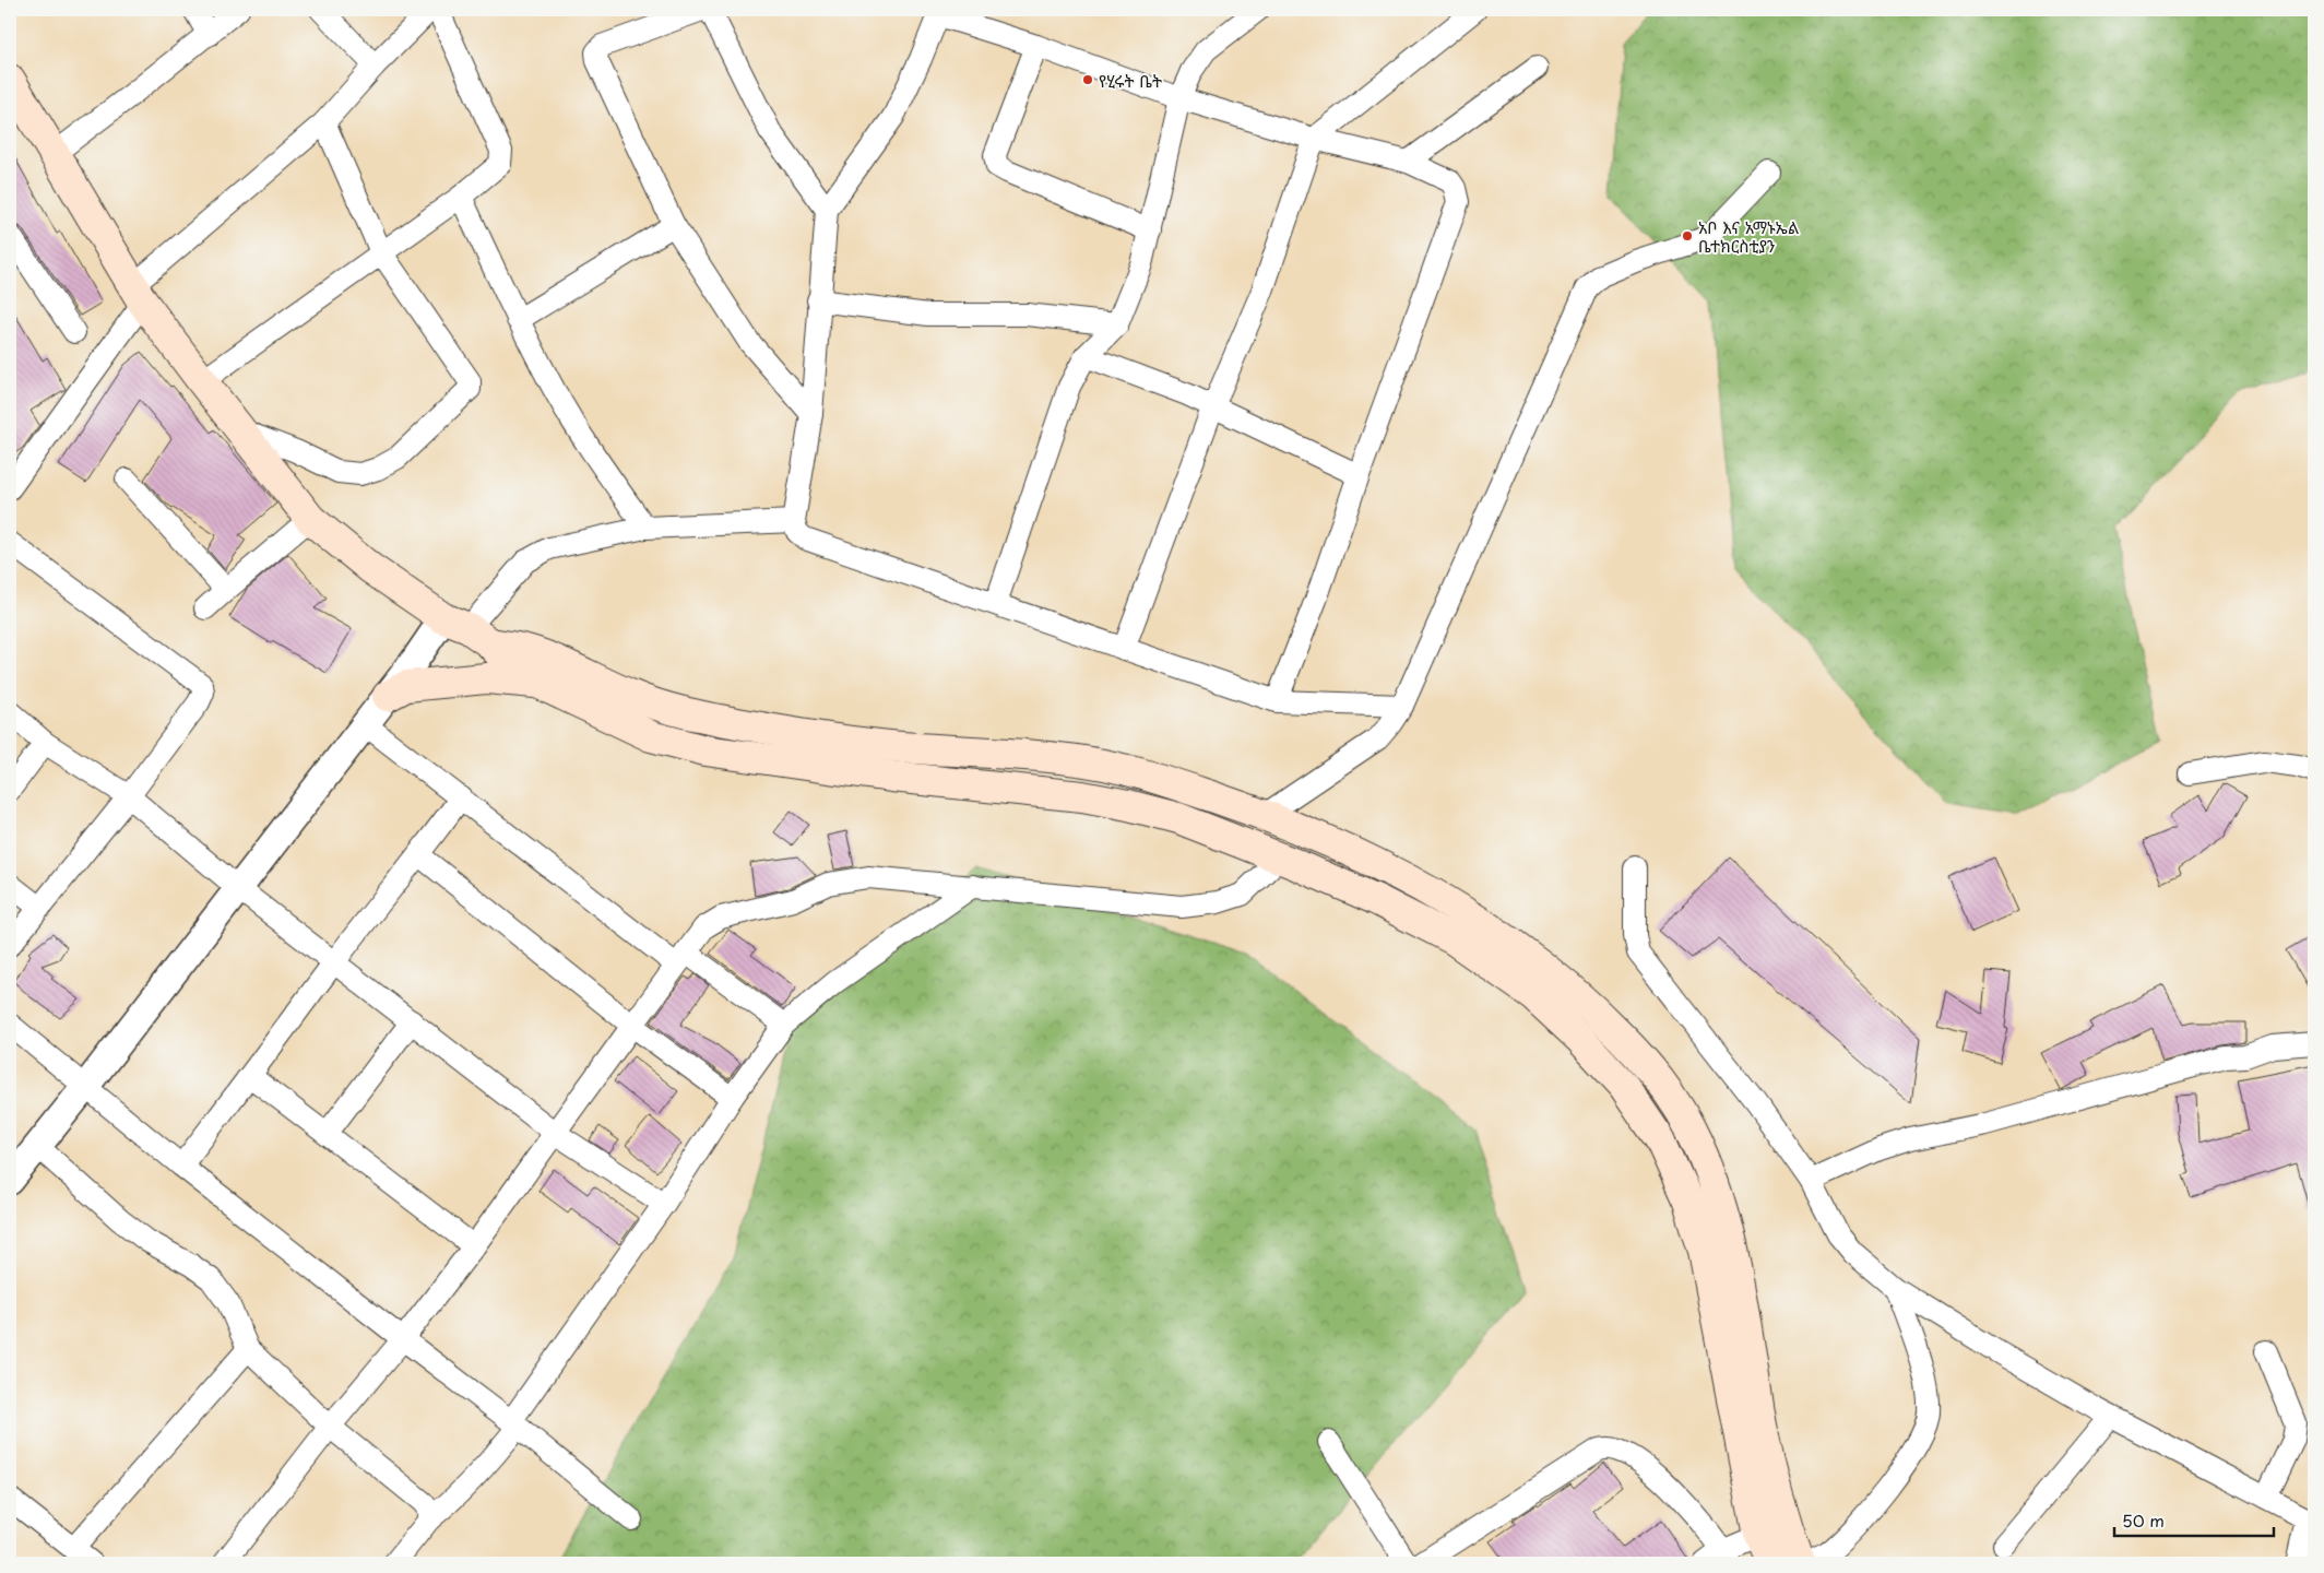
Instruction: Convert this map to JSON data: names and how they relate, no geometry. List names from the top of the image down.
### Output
{
  "places": ["የሂሩት ቤት", "አቦ እና አማኑኤል ቤተክርስቲያን"],
  "scale_bar": "50 m"
}
